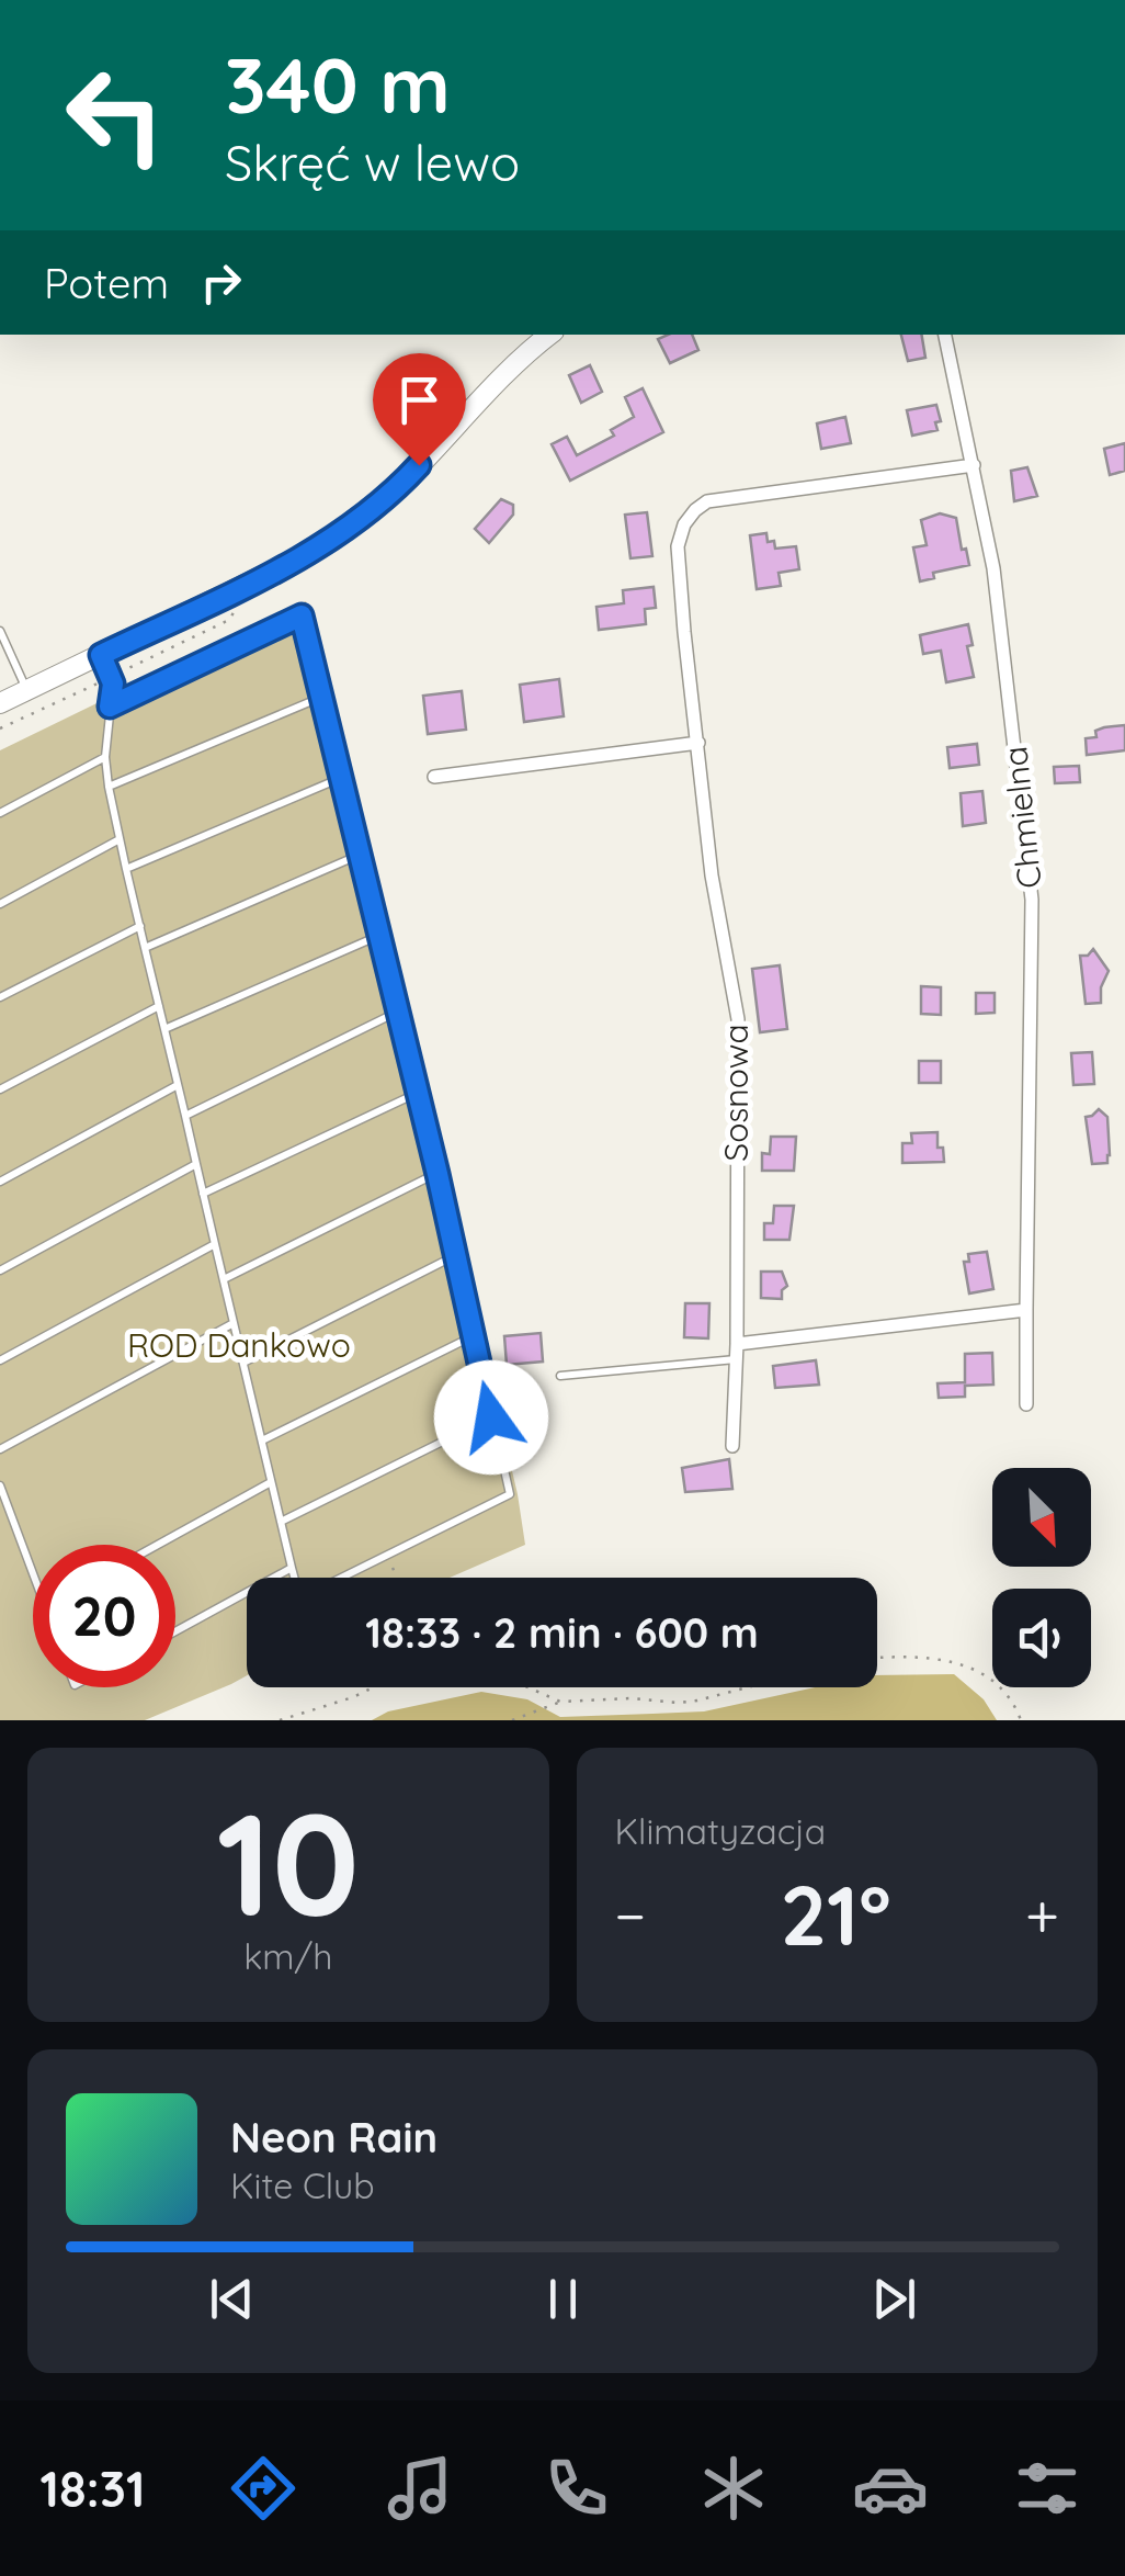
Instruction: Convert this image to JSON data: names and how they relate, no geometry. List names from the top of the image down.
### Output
{
  "streets": {
    "street": ["Chmielna", "Sosnowa"]
  },
  "crossings": [
    ["Chmielna", "Sosnowa"]
  ],
  "parks": ["ROD Dankowo"],
  "north": "bottom right",
  "page": {
    "turn": ["340 m", "Skręć w lewo"],
    "then": "Potem",
    "limit": "20",
    "trip": "18:33 · 2 min · 600 m",
    "tile": [
      ["10", "km/h"],
      "Klimatyzacja"
    ],
    "heat": ["−", "21°", "+"],
    "song": ["Neon Rain", "Kite Club"],
    "tabs": "18:31"
  }
}
